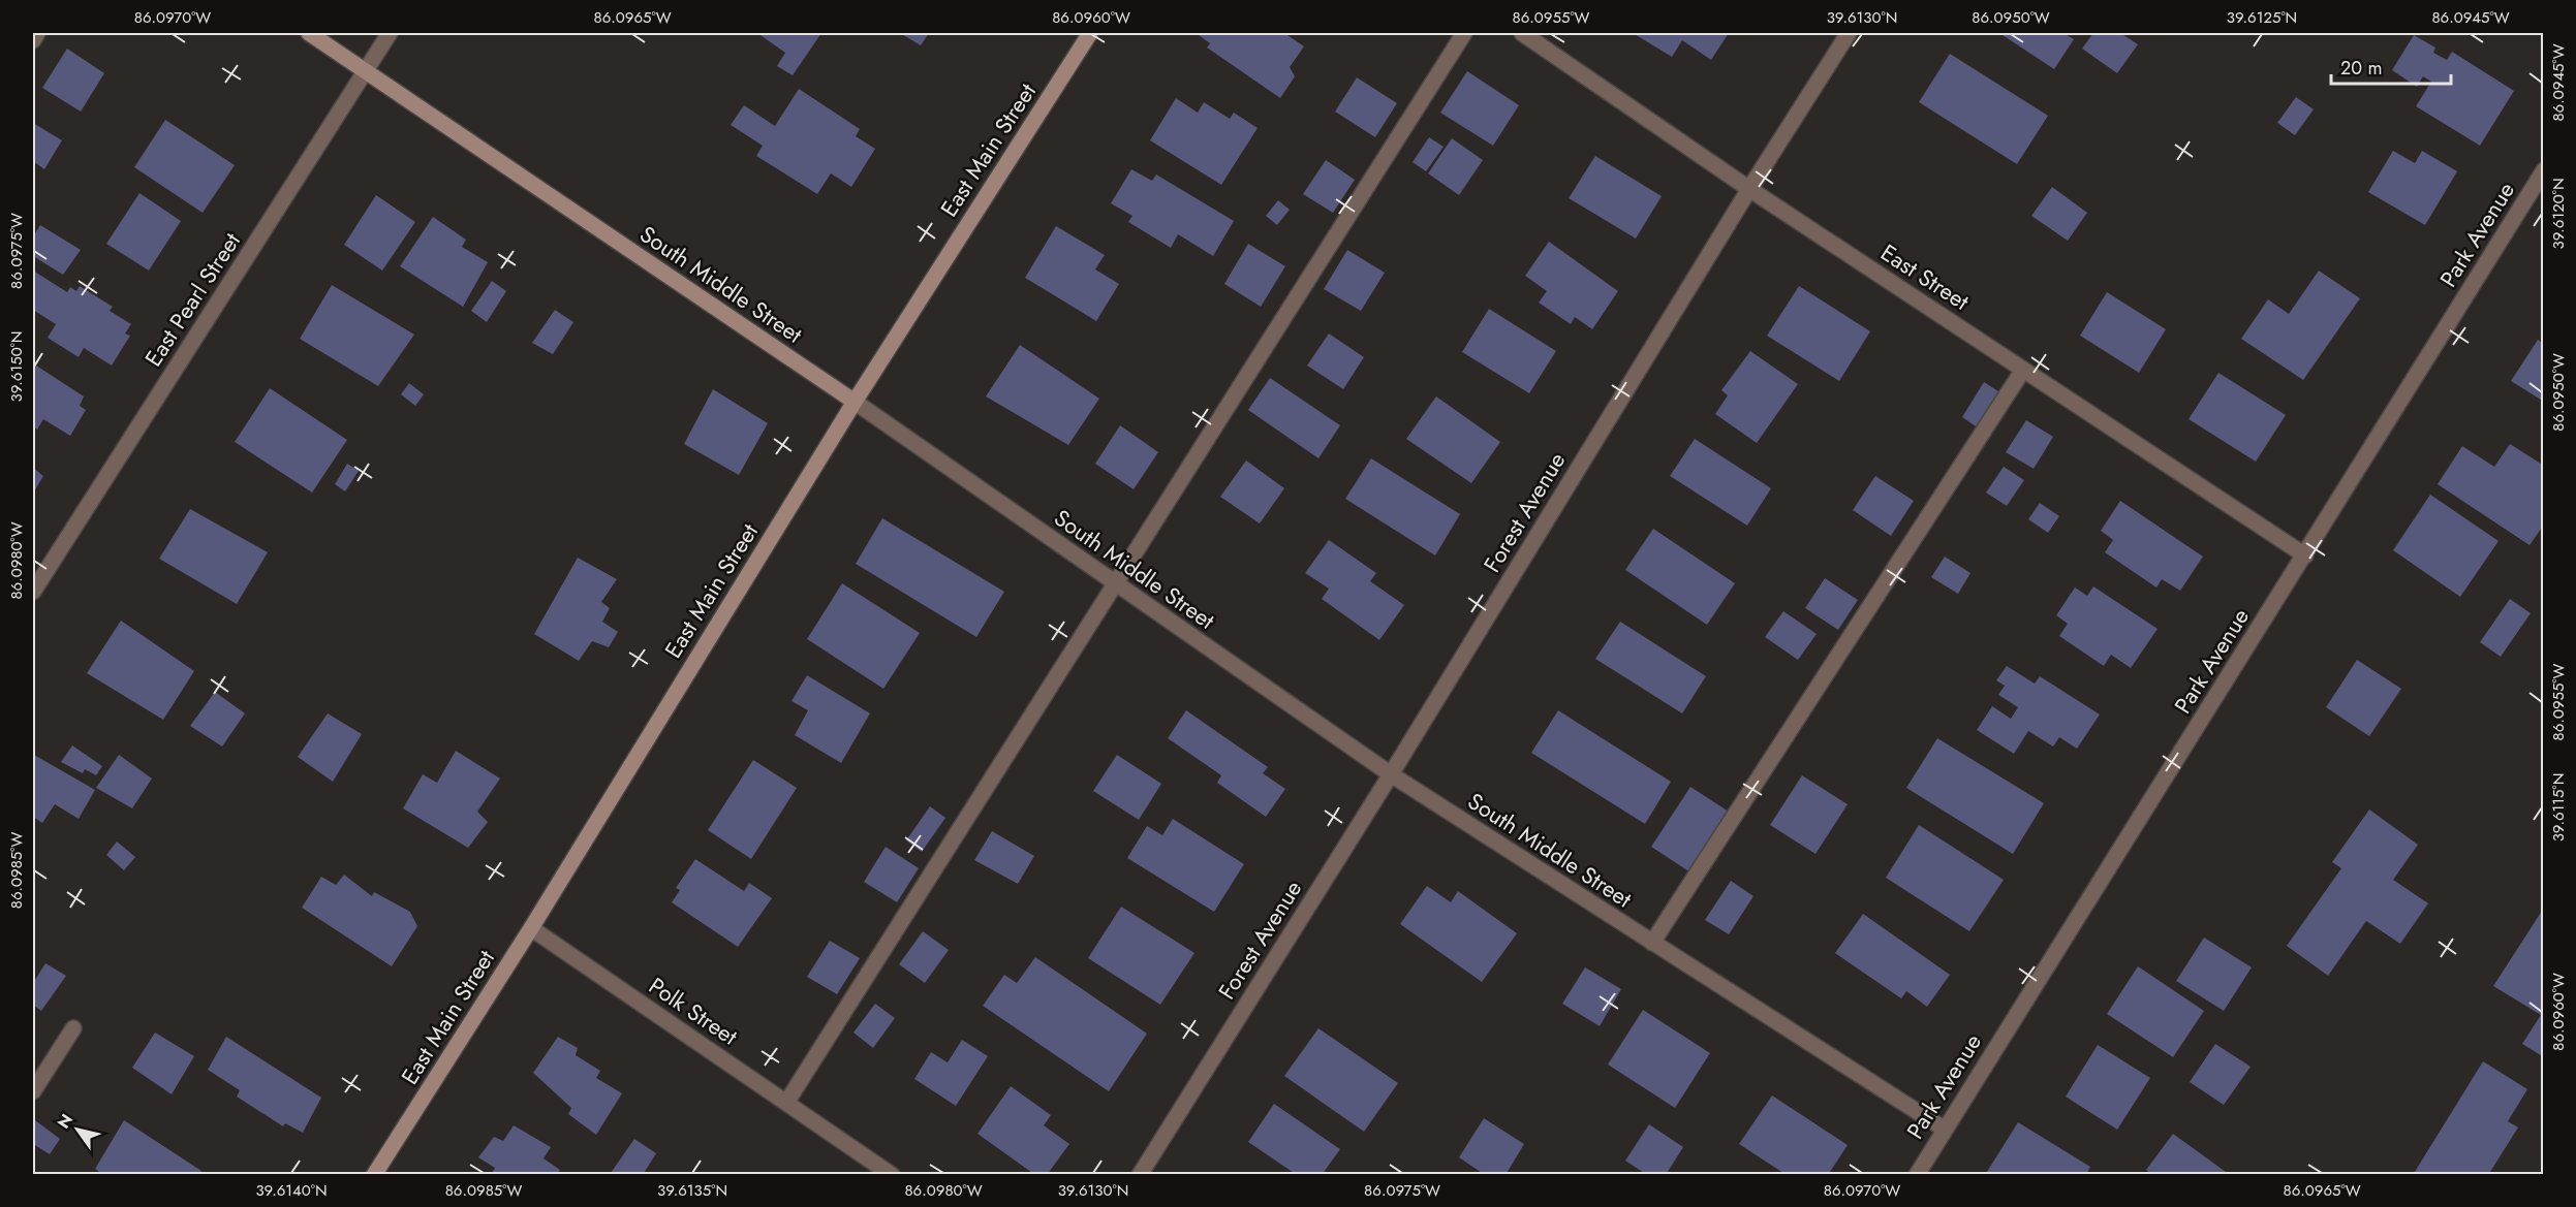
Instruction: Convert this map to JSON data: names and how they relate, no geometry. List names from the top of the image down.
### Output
{
  "streets": {
    "main road": ["East Main Street", "South Middle Street"],
    "street": [
      "Park Avenue",
      "East Street",
      "East Pearl Street",
      "Forest Avenue",
      "Polk Street"
    ]
  },
  "crossings": [
    ["East Main Street", "South Middle Street"],
    ["East Main Street", "Polk Street"],
    ["Park Avenue", "East Street"],
    ["Park Avenue", "South Middle Street"],
    ["East Street", "Forest Avenue"],
    ["South Middle Street", "East Pearl Street"],
    ["South Middle Street", "Forest Avenue"]
  ],
  "scale_bar": "20 m",
  "north": "top left",
  "coordinates": [
    "86.0970°W",
    "86.0965°W",
    "86.0960°W",
    "86.0955°W",
    "39.6130°N",
    "86.0950°W",
    "39.6125°N",
    "86.0945°W",
    "39.6120°N",
    "86.0975°W",
    "39.6150°N",
    "86.0980°W",
    "39.6115°N",
    "86.0985°W",
    "39.6140°N",
    "39.6135°N"
  ]
}
